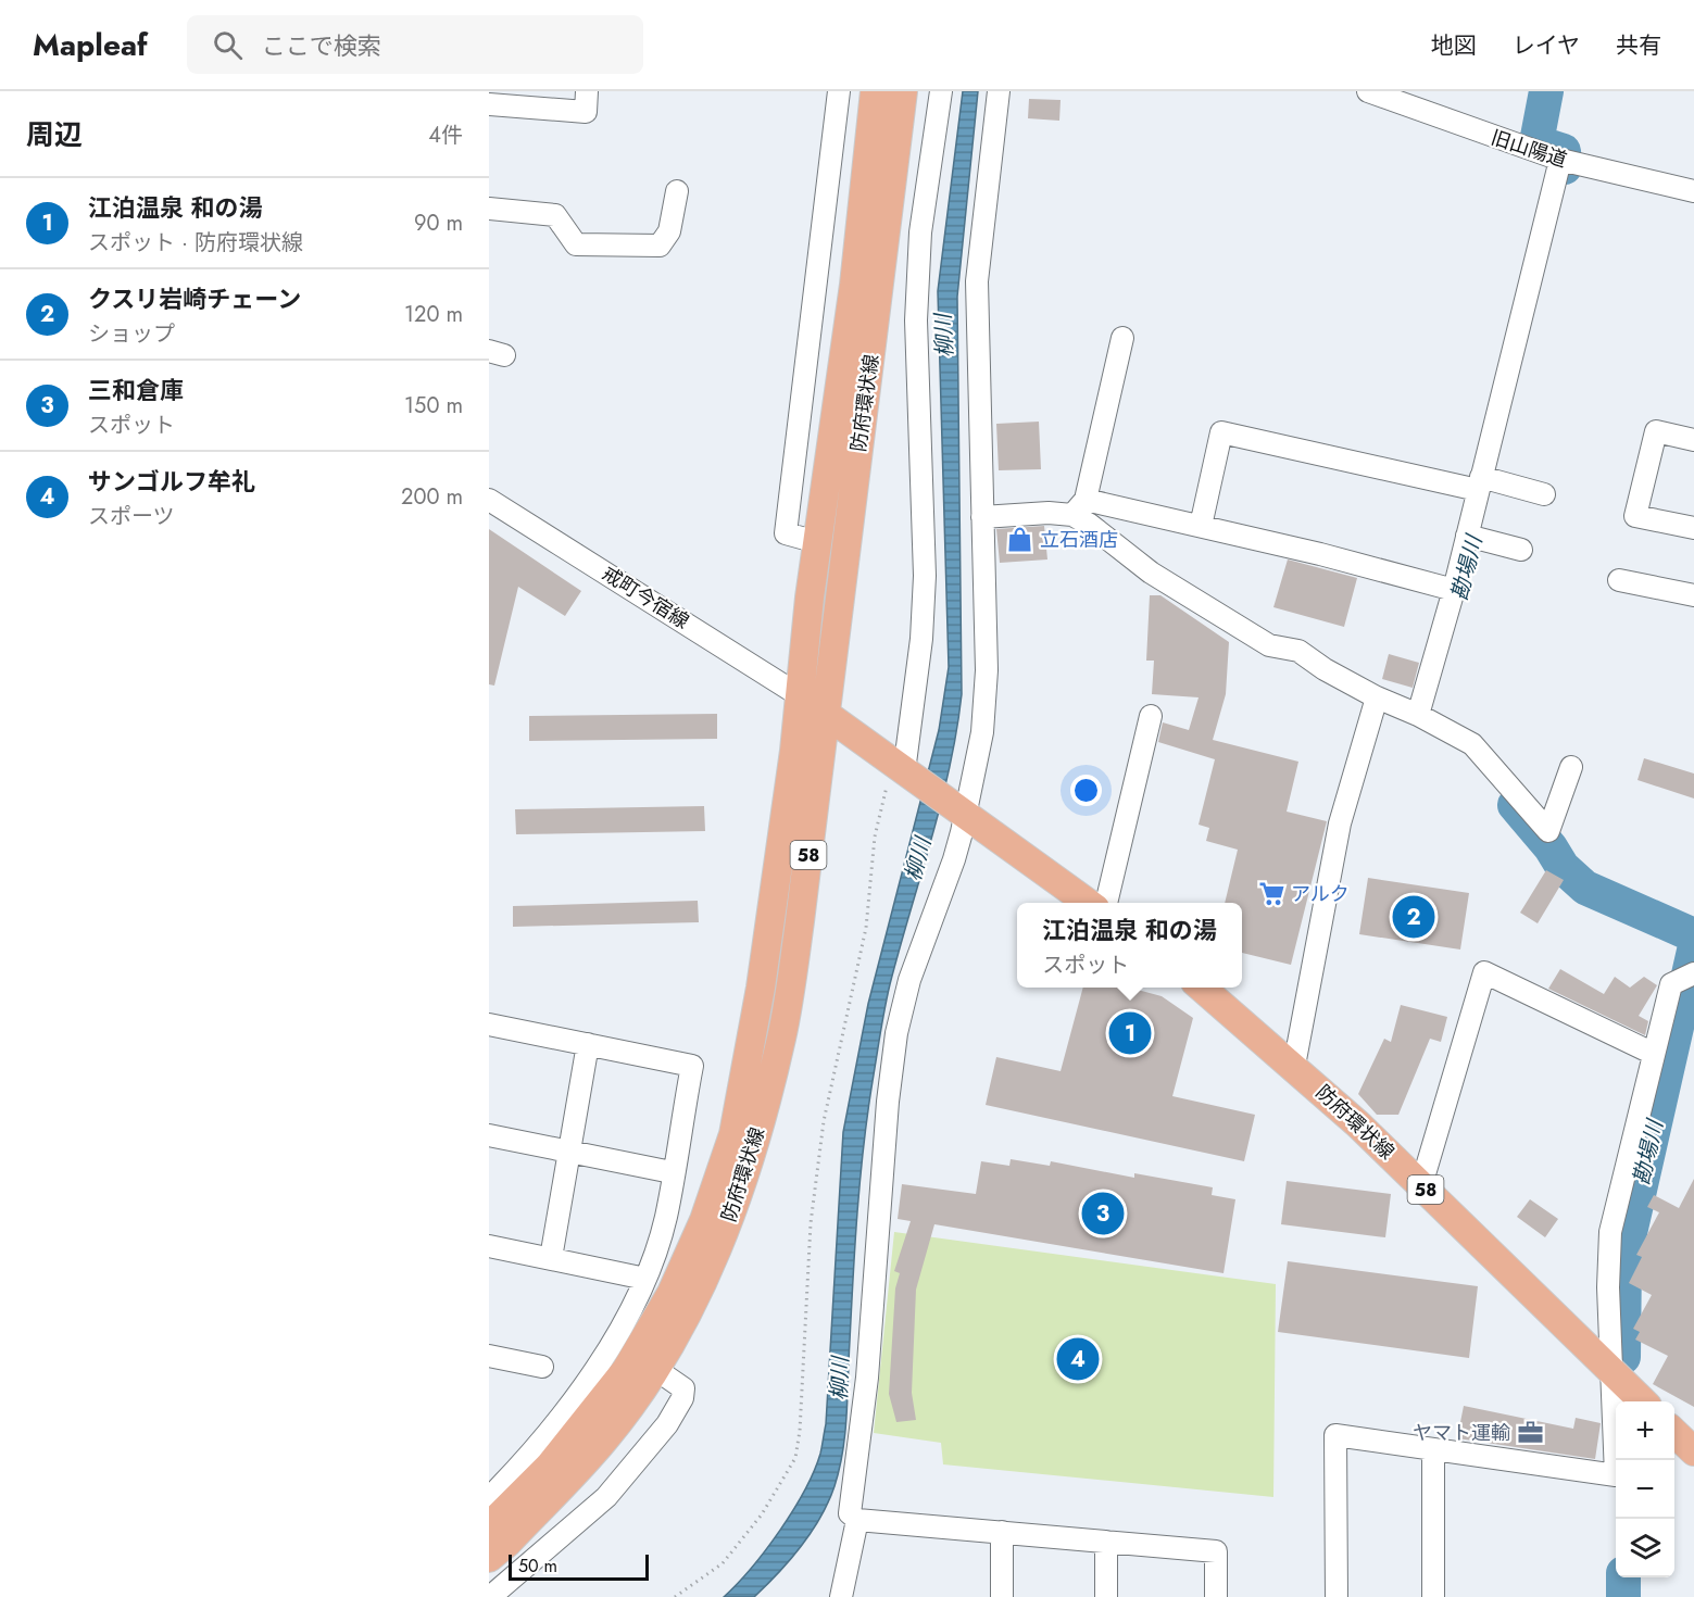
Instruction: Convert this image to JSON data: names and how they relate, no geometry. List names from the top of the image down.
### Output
{
  "streets": {
    "main road": ["防府環状線", "58"],
    "street": ["旧山陽道", "戒町今宿線"]
  },
  "crossings": [
    ["防府環状線", "戒町今宿線"]
  ],
  "water": ["柳川", "勘場川"],
  "places": {
    "shop": ["立石酒店"],
    "supermarket": ["アルク"],
    "office": ["ヤマト運輸"]
  },
  "scale_bar": "50 m",
  "page": {
    "header": "Mapleaf",
    "search": "ここで検索",
    "nav": ["地図", "レイヤ", "共有"],
    "heading": ["周辺", "4件"],
    "list": [
      {
        "mark": "1",
        "name": "江泊温泉 和の湯",
        "note": "スポット · 防府環状線",
        "value": "90 m"
      },
      {
        "mark": "2",
        "name": "クスリ岩崎チェーン",
        "note": "ショップ",
        "value": "120 m"
      },
      {
        "mark": "3",
        "name": "三和倉庫",
        "note": "スポット",
        "value": "150 m"
      },
      {
        "mark": "4",
        "name": "サンゴルフ牟礼",
        "note": "スポーツ",
        "value": "200 m"
      }
    ],
    "pins": [
      "2",
      "1",
      "3",
      "4"
    ],
    "popup": ["江泊温泉 和の湯", "スポット"],
    "map_buttons": ["+", "−"],
    "scale": "50 m"
  }
}
